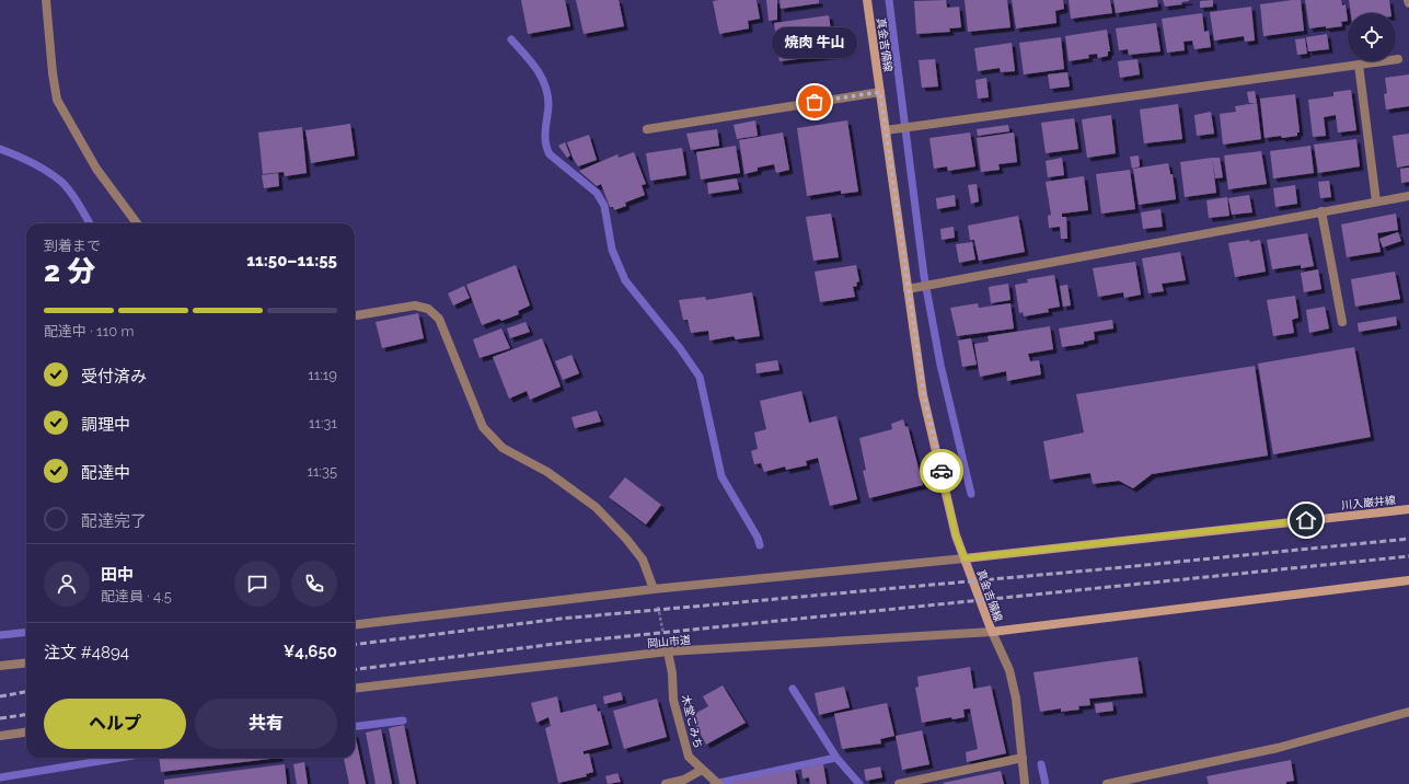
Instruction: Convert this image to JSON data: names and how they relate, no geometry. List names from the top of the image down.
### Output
{
  "streets": {
    "main road": ["真金吉備線", "川入巌井線"],
    "street": ["岡山市道", "木堂こみち"]
  },
  "crossings": [
    ["真金吉備線", "川入巌井線"],
    ["真金吉備線", "岡山市道"],
    ["岡山市道", "木堂こみち"]
  ],
  "places": ["焼肉 牛山"],
  "page": {
    "bubble": "焼肉 牛山",
    "heading": ["2 分", "到着まで", "11:50–11:55"],
    "panel": [
      "田中",
      "配達員 · 4.5",
      "注文 #4894",
      "¥4,650"
    ],
    "bar": "配達中 · 110 m",
    "list": [
      ["受付済み", "11:19"],
      ["調理中", "11:31"],
      ["配達中", "11:35"],
      "配達完了"
    ],
    "buttons": ["ヘルプ", "共有"]
  }
}
